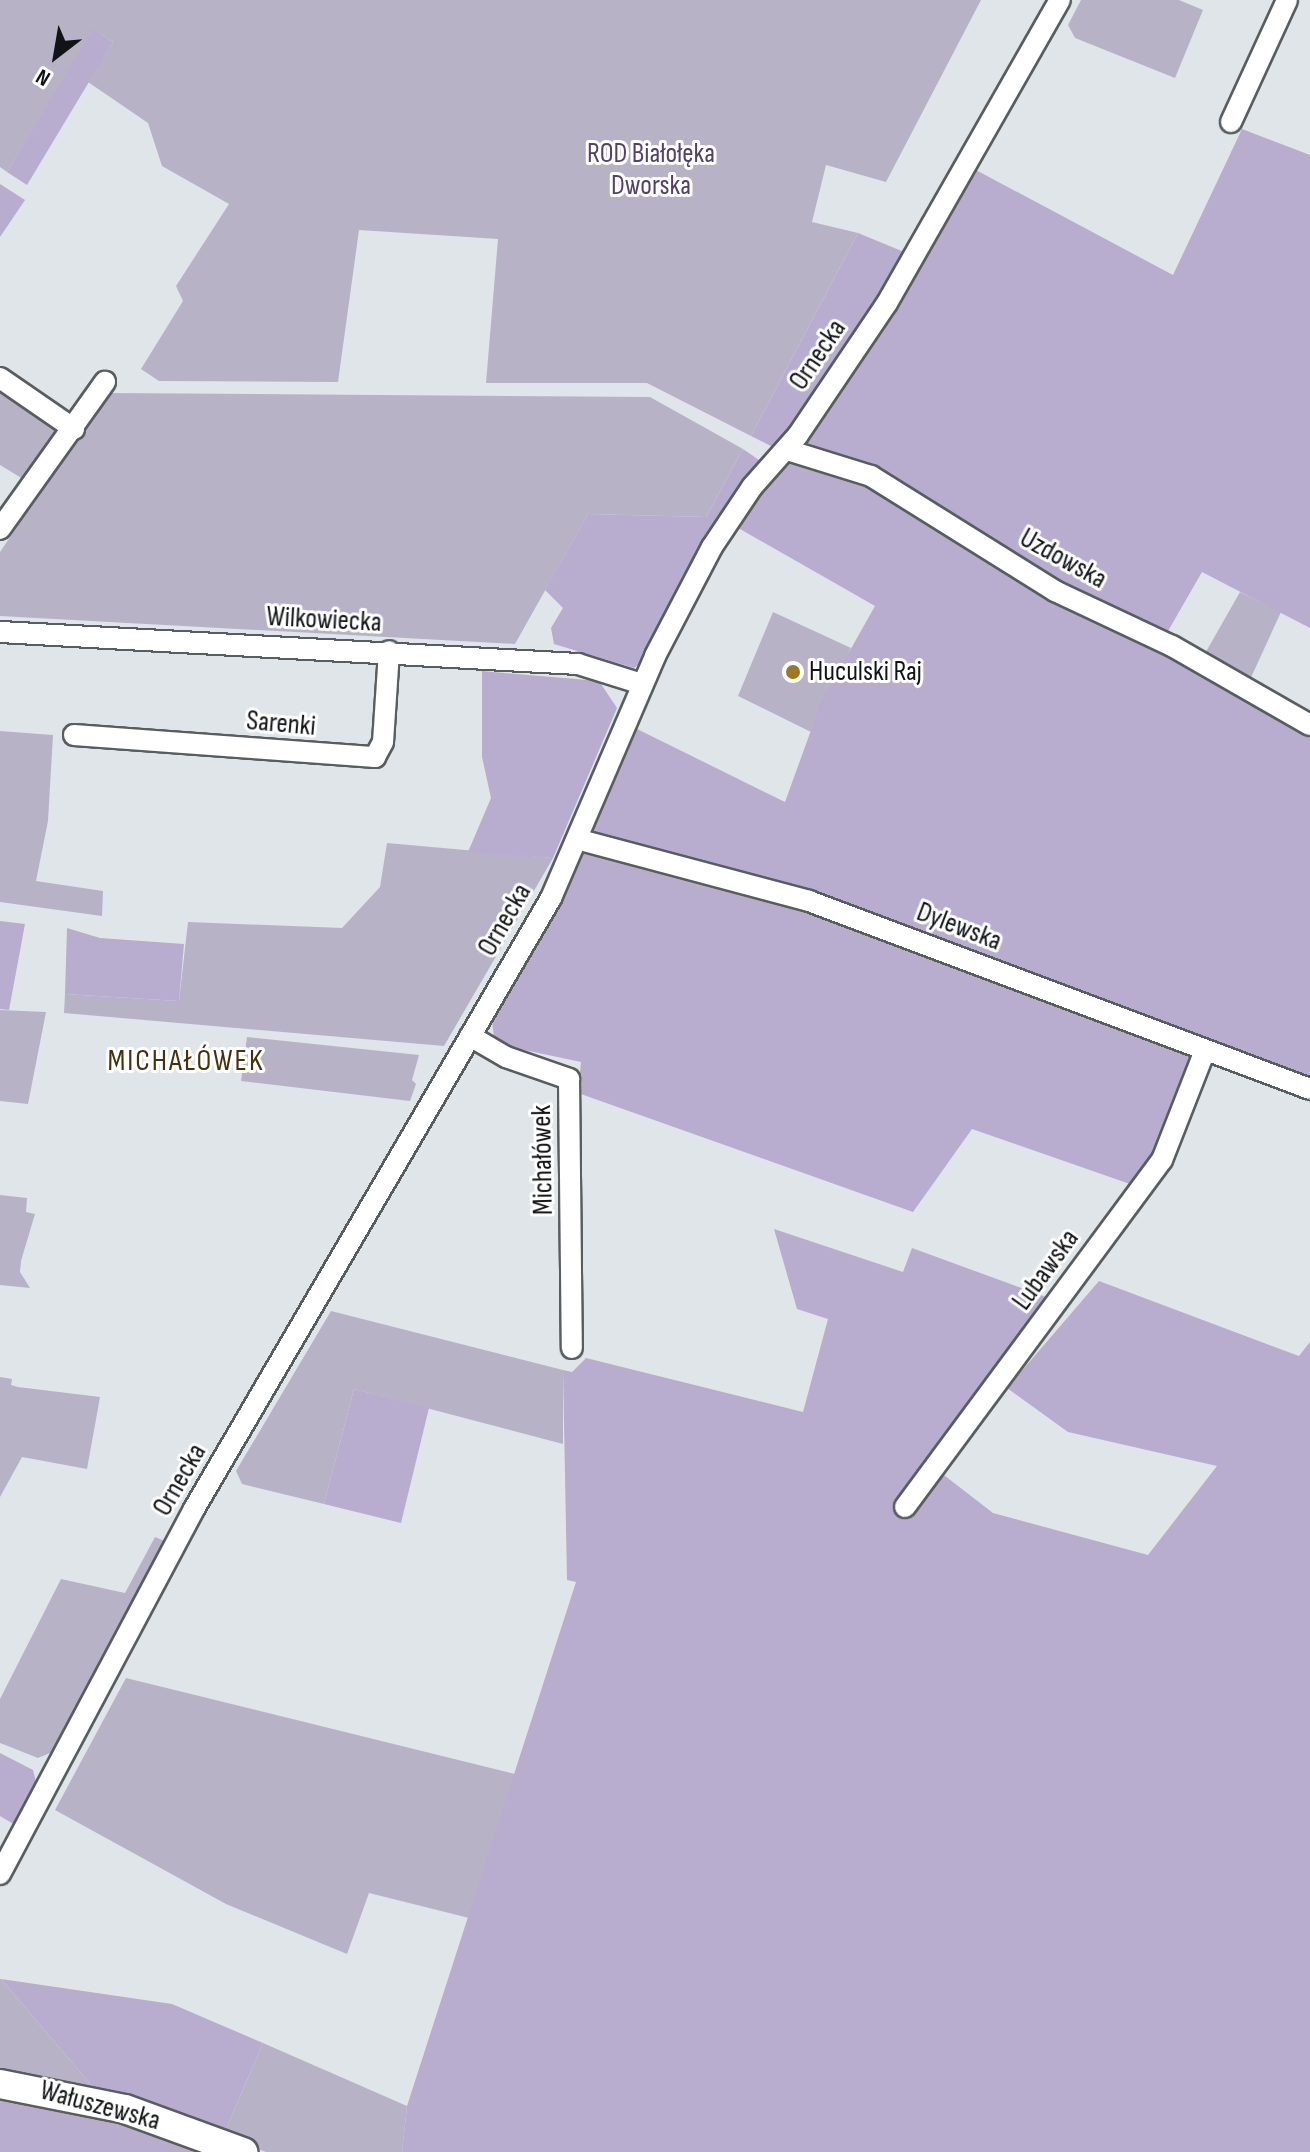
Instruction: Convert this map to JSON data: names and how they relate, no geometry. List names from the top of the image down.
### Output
{
  "streets": {
    "street": [
      "Ornecka",
      "Uzdowska",
      "Wilkowiecka",
      "Sarenki",
      "Dylewska",
      "Michałówek",
      "Lubawska",
      "Wałuszewska"
    ]
  },
  "crossings": [
    ["Ornecka", "Uzdowska"],
    ["Ornecka", "Wilkowiecka"],
    ["Ornecka", "Dylewska"],
    ["Ornecka", "Michałówek"],
    ["Wilkowiecka", "Sarenki"],
    ["Dylewska", "Lubawska"]
  ],
  "districts": ["MICHAŁÓWEK"],
  "parks": ["ROD Białołęka Dworska"],
  "places": ["Huculski Raj"],
  "north": "bottom left"
}
